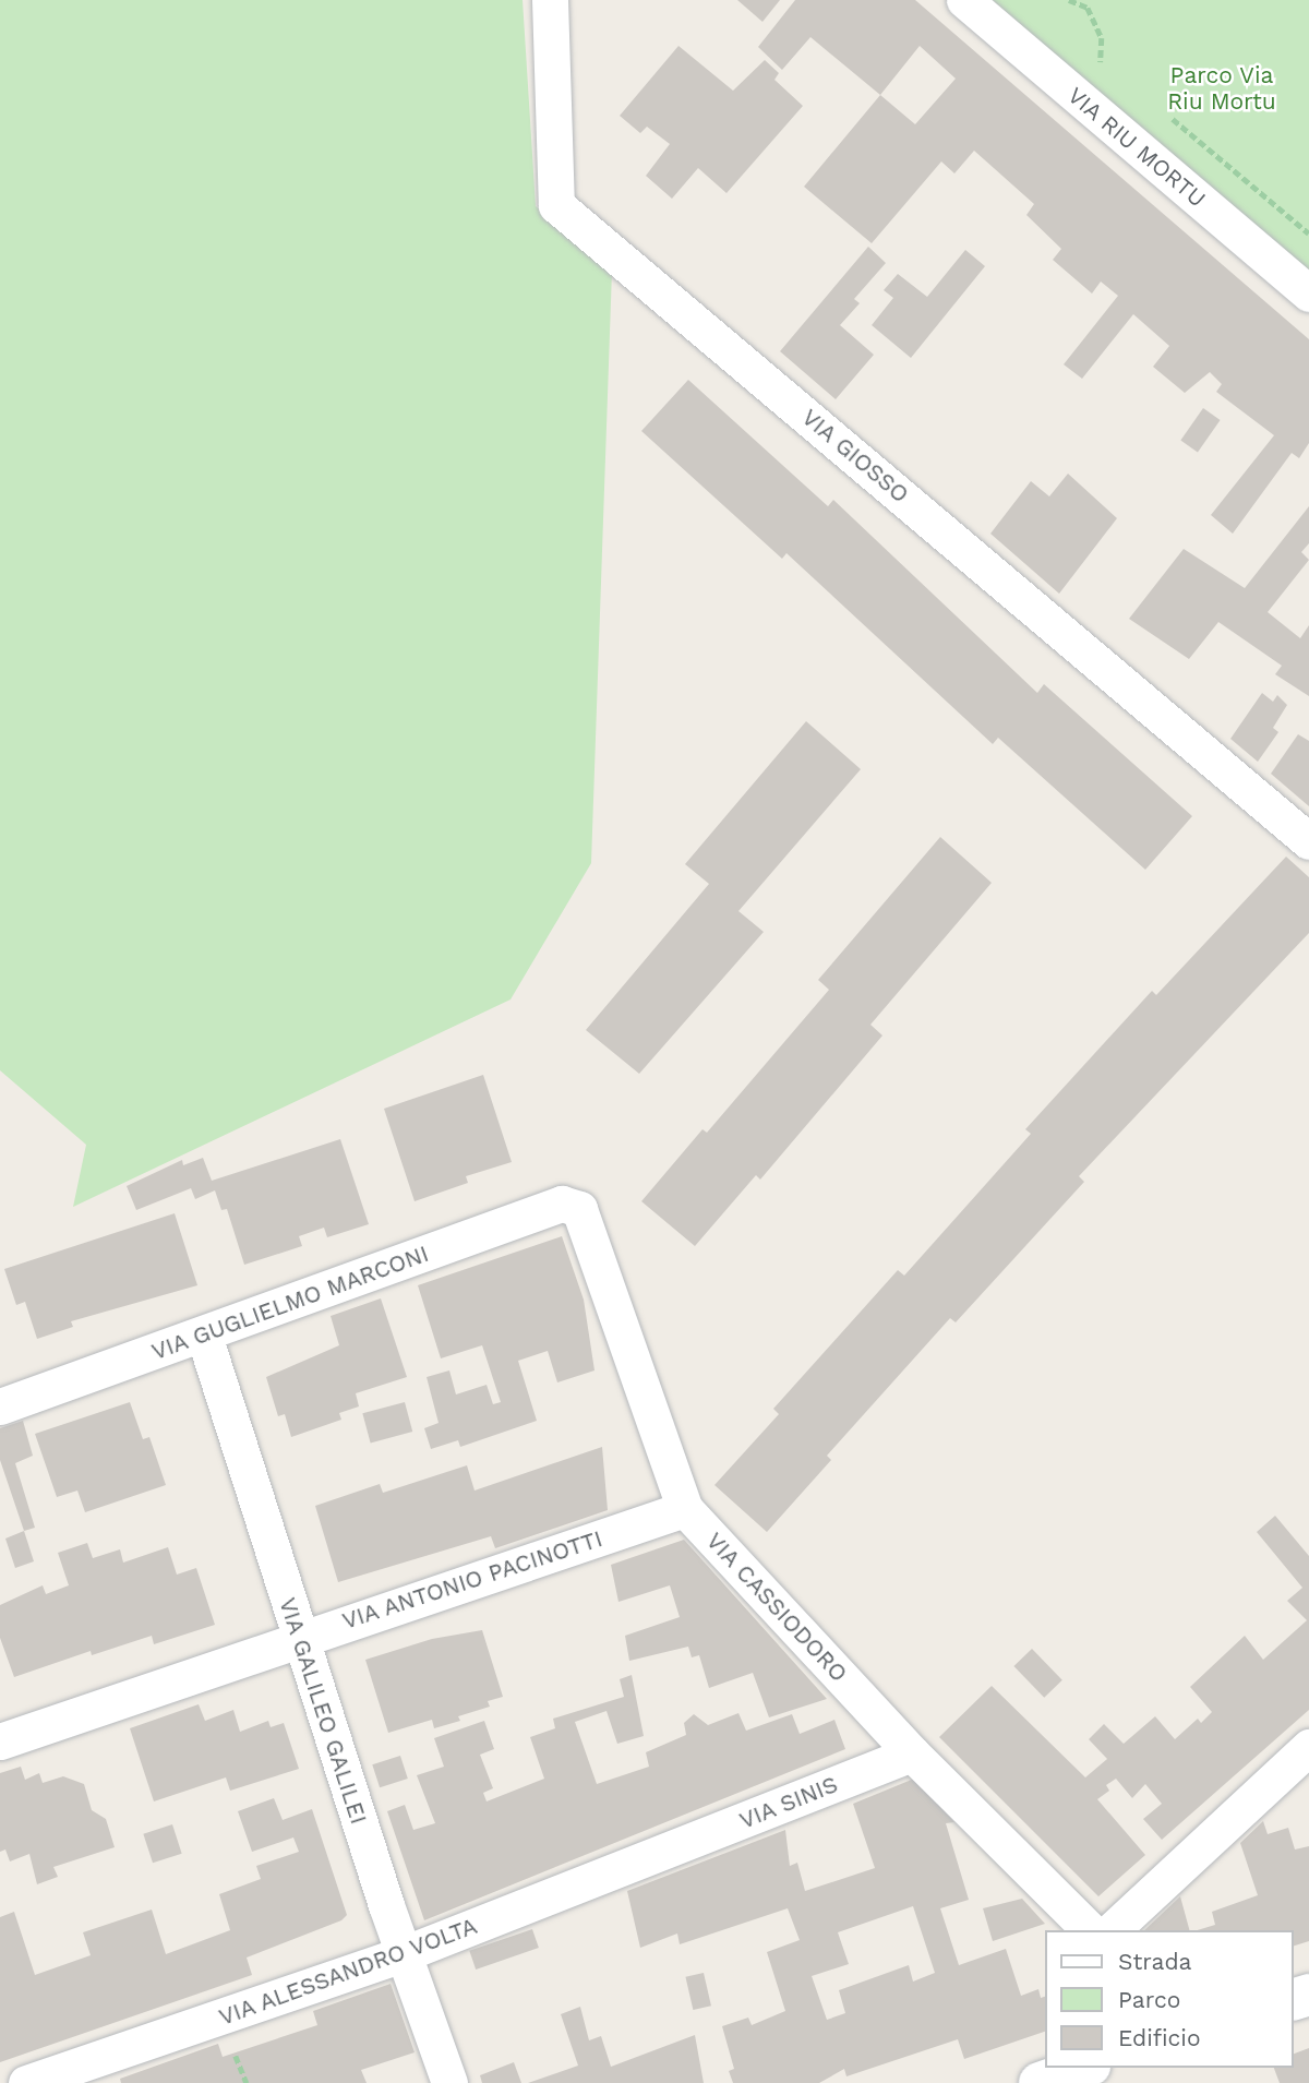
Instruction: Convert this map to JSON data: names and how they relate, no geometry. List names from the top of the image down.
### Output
{
  "streets": {
    "street": [
      "VIA RIU MORTU",
      "VIA GIOSSO",
      "VIA GUGLIELMO MARCONI",
      "VIA ANTONIO PACINOTTI",
      "VIA CASSIODORO",
      "VIA GALILEO GALILEI",
      "VIA SINIS",
      "VIA ALESSANDRO VOLTA"
    ]
  },
  "crossings": [
    ["VIA GUGLIELMO MARCONI", "VIA CASSIODORO"],
    ["VIA GUGLIELMO MARCONI", "VIA GALILEO GALILEI"],
    ["VIA ANTONIO PACINOTTI", "VIA CASSIODORO"],
    ["VIA ANTONIO PACINOTTI", "VIA GALILEO GALILEI"],
    ["VIA CASSIODORO", "VIA SINIS"],
    ["VIA GALILEO GALILEI", "VIA ALESSANDRO VOLTA"],
    ["VIA SINIS", "VIA ALESSANDRO VOLTA"]
  ],
  "parks": ["Parco Via Riu Mortu"],
  "legend": ["Strada", "Parco", "Edificio"]
}
